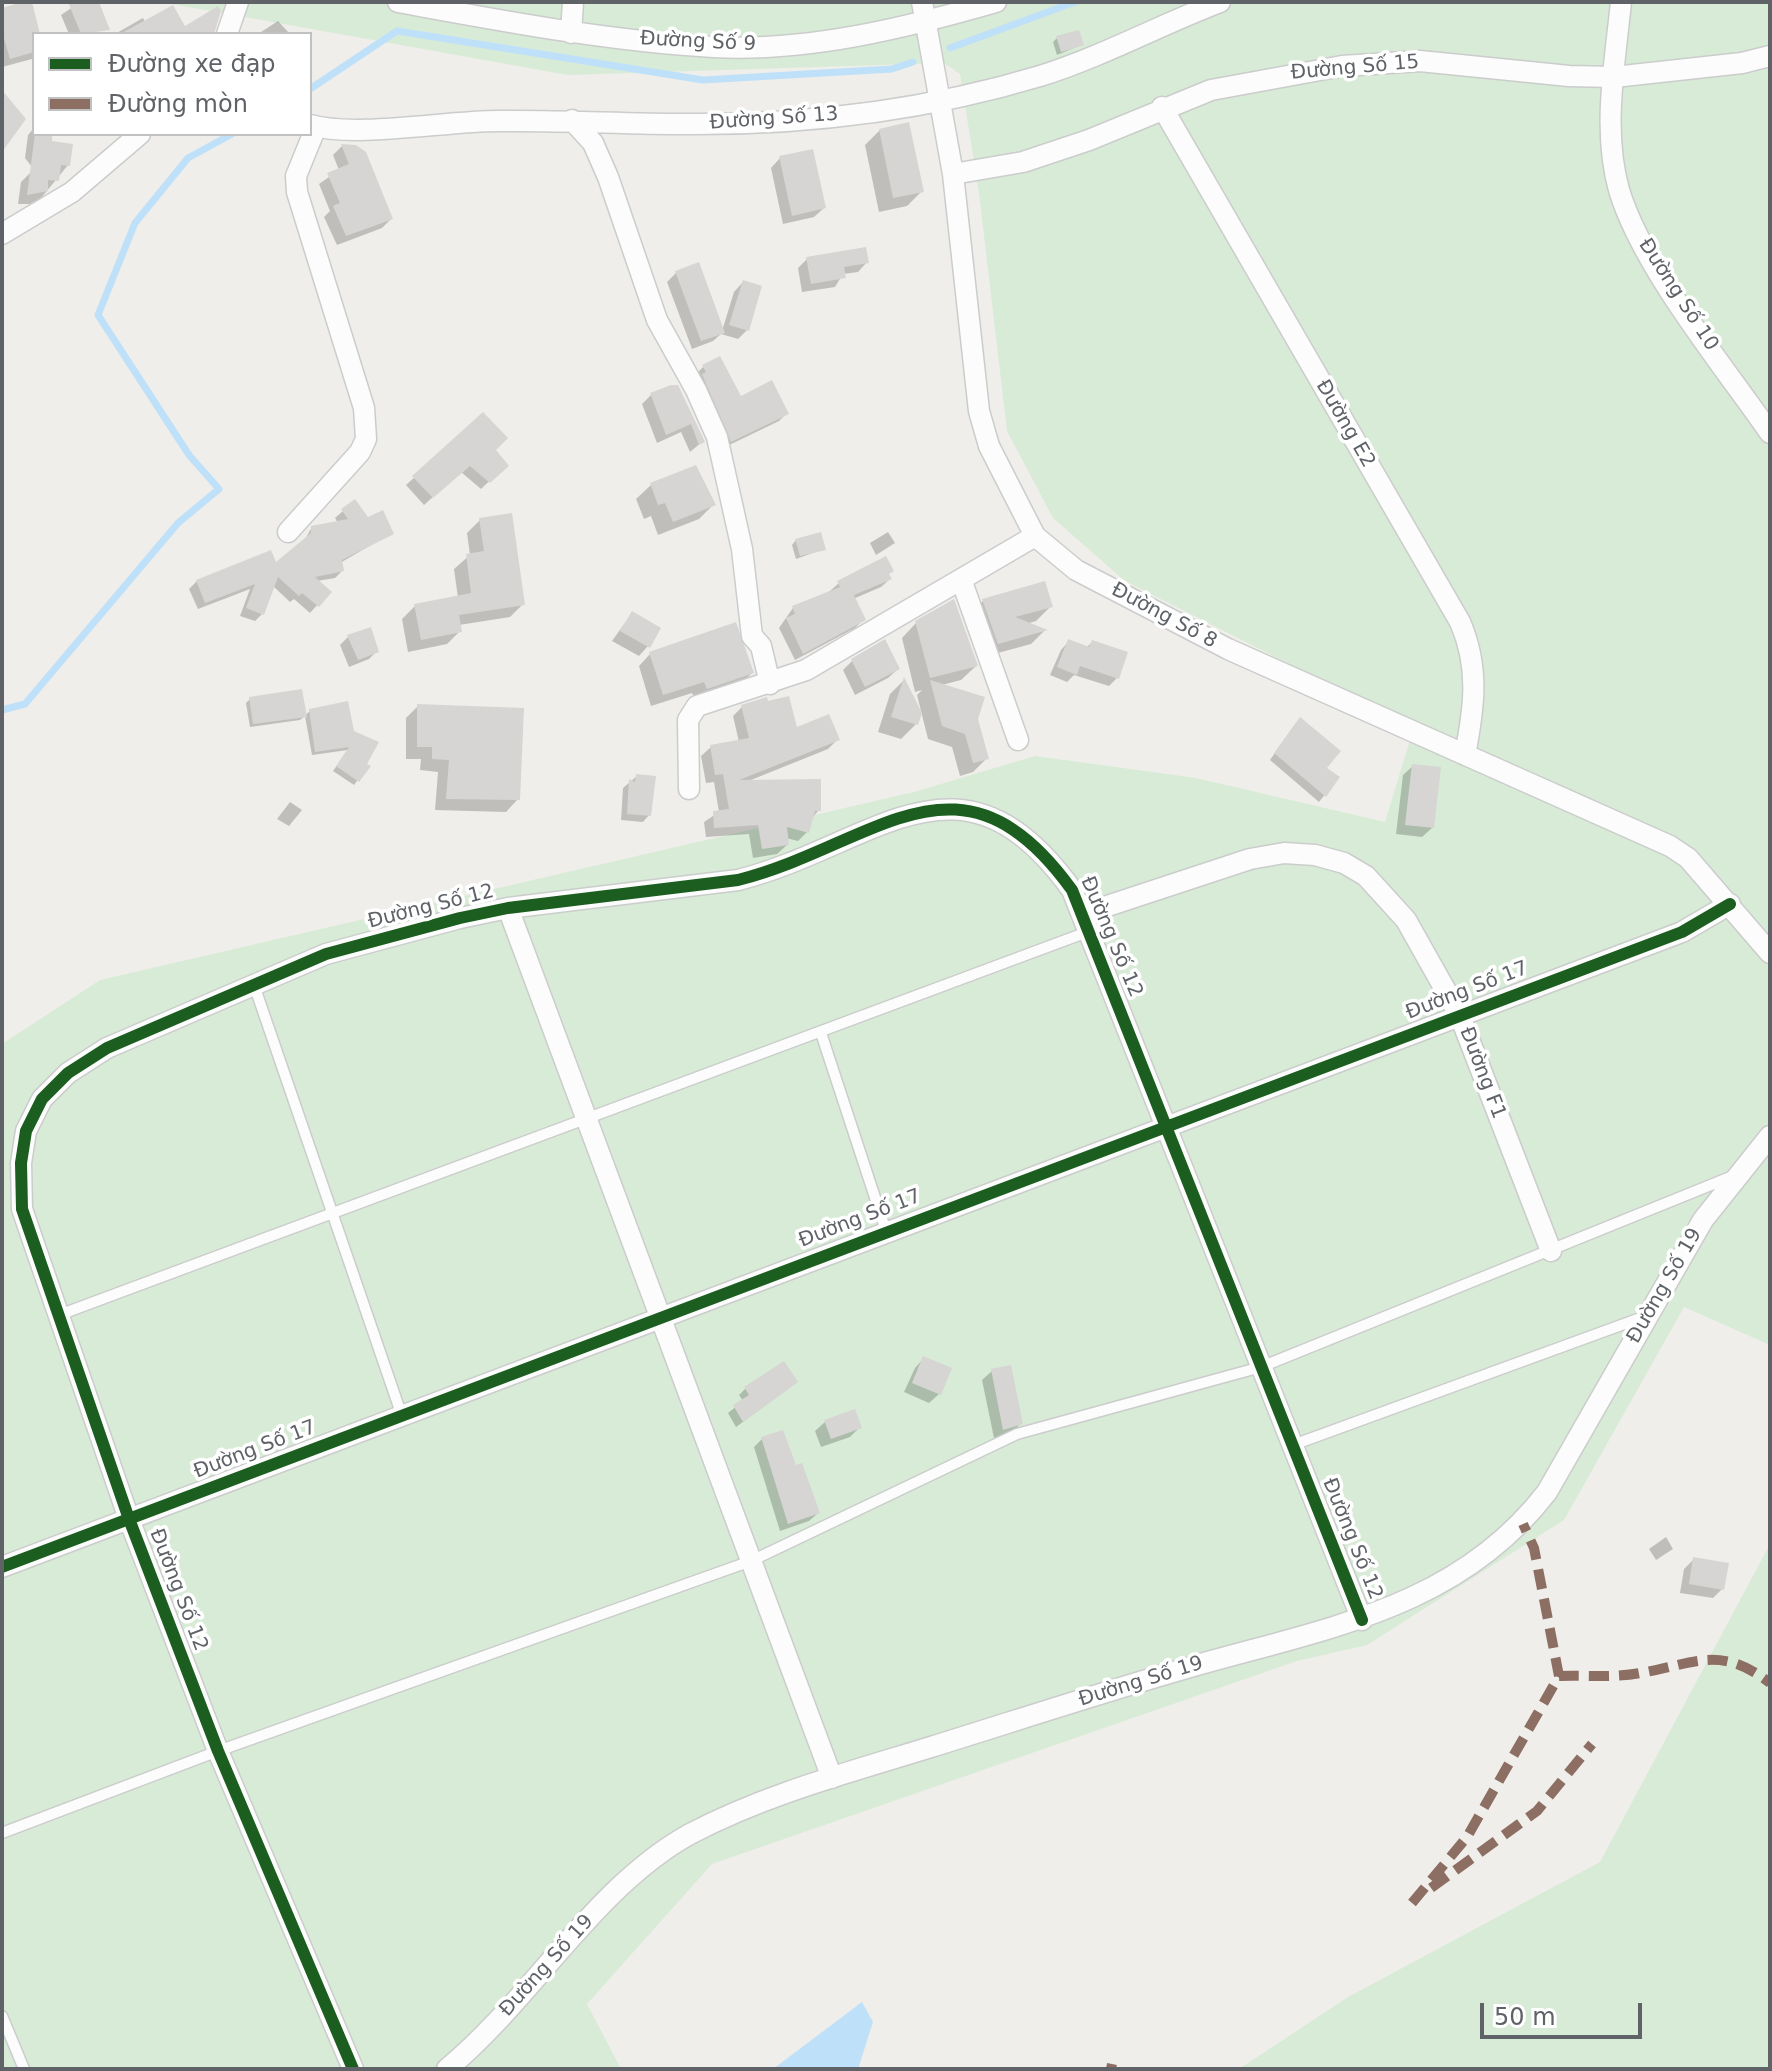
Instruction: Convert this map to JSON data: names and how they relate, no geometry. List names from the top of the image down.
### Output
{
  "streets": {
    "street": [
      "Đường Số 9",
      "Đường Số 15",
      "Đường Số 13",
      "Đường Số 10",
      "Đường E2",
      "Đường Số 8",
      "Đường Số 12",
      "Đường Số 17",
      "Đường F1",
      "Đường Số 19"
    ]
  },
  "crossings": [
    ["Đường Số 9", "Đường Số 8"],
    ["Đường Số 15", "Đường Số 10"],
    ["Đường Số 15", "Đường E2"],
    ["Đường Số 15", "Đường Số 8"],
    ["Đường Số 13", "Đường Số 8"],
    ["Đường E2", "Đường Số 8"],
    ["Đường Số 8", "Đường Số 17"],
    ["Đường Số 12", "Đường Số 17"],
    ["Đường Số 12", "Đường F1"],
    ["Đường Số 12", "Đường Số 19"],
    ["Đường Số 17", "Đường F1"]
  ],
  "legend": ["Đường xe đạp", "Đường mòn"],
  "scale_bar": "50 m"
}
